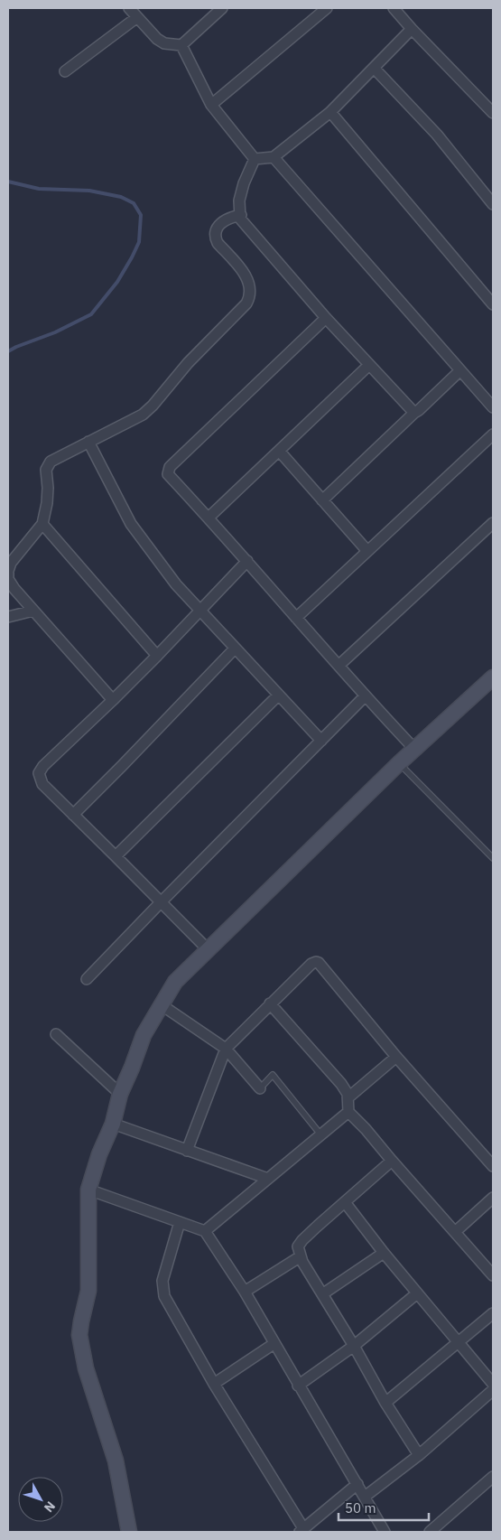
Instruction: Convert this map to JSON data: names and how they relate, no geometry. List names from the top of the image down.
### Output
{
  "scale_bar": "50 m",
  "north": "bottom right"
}
